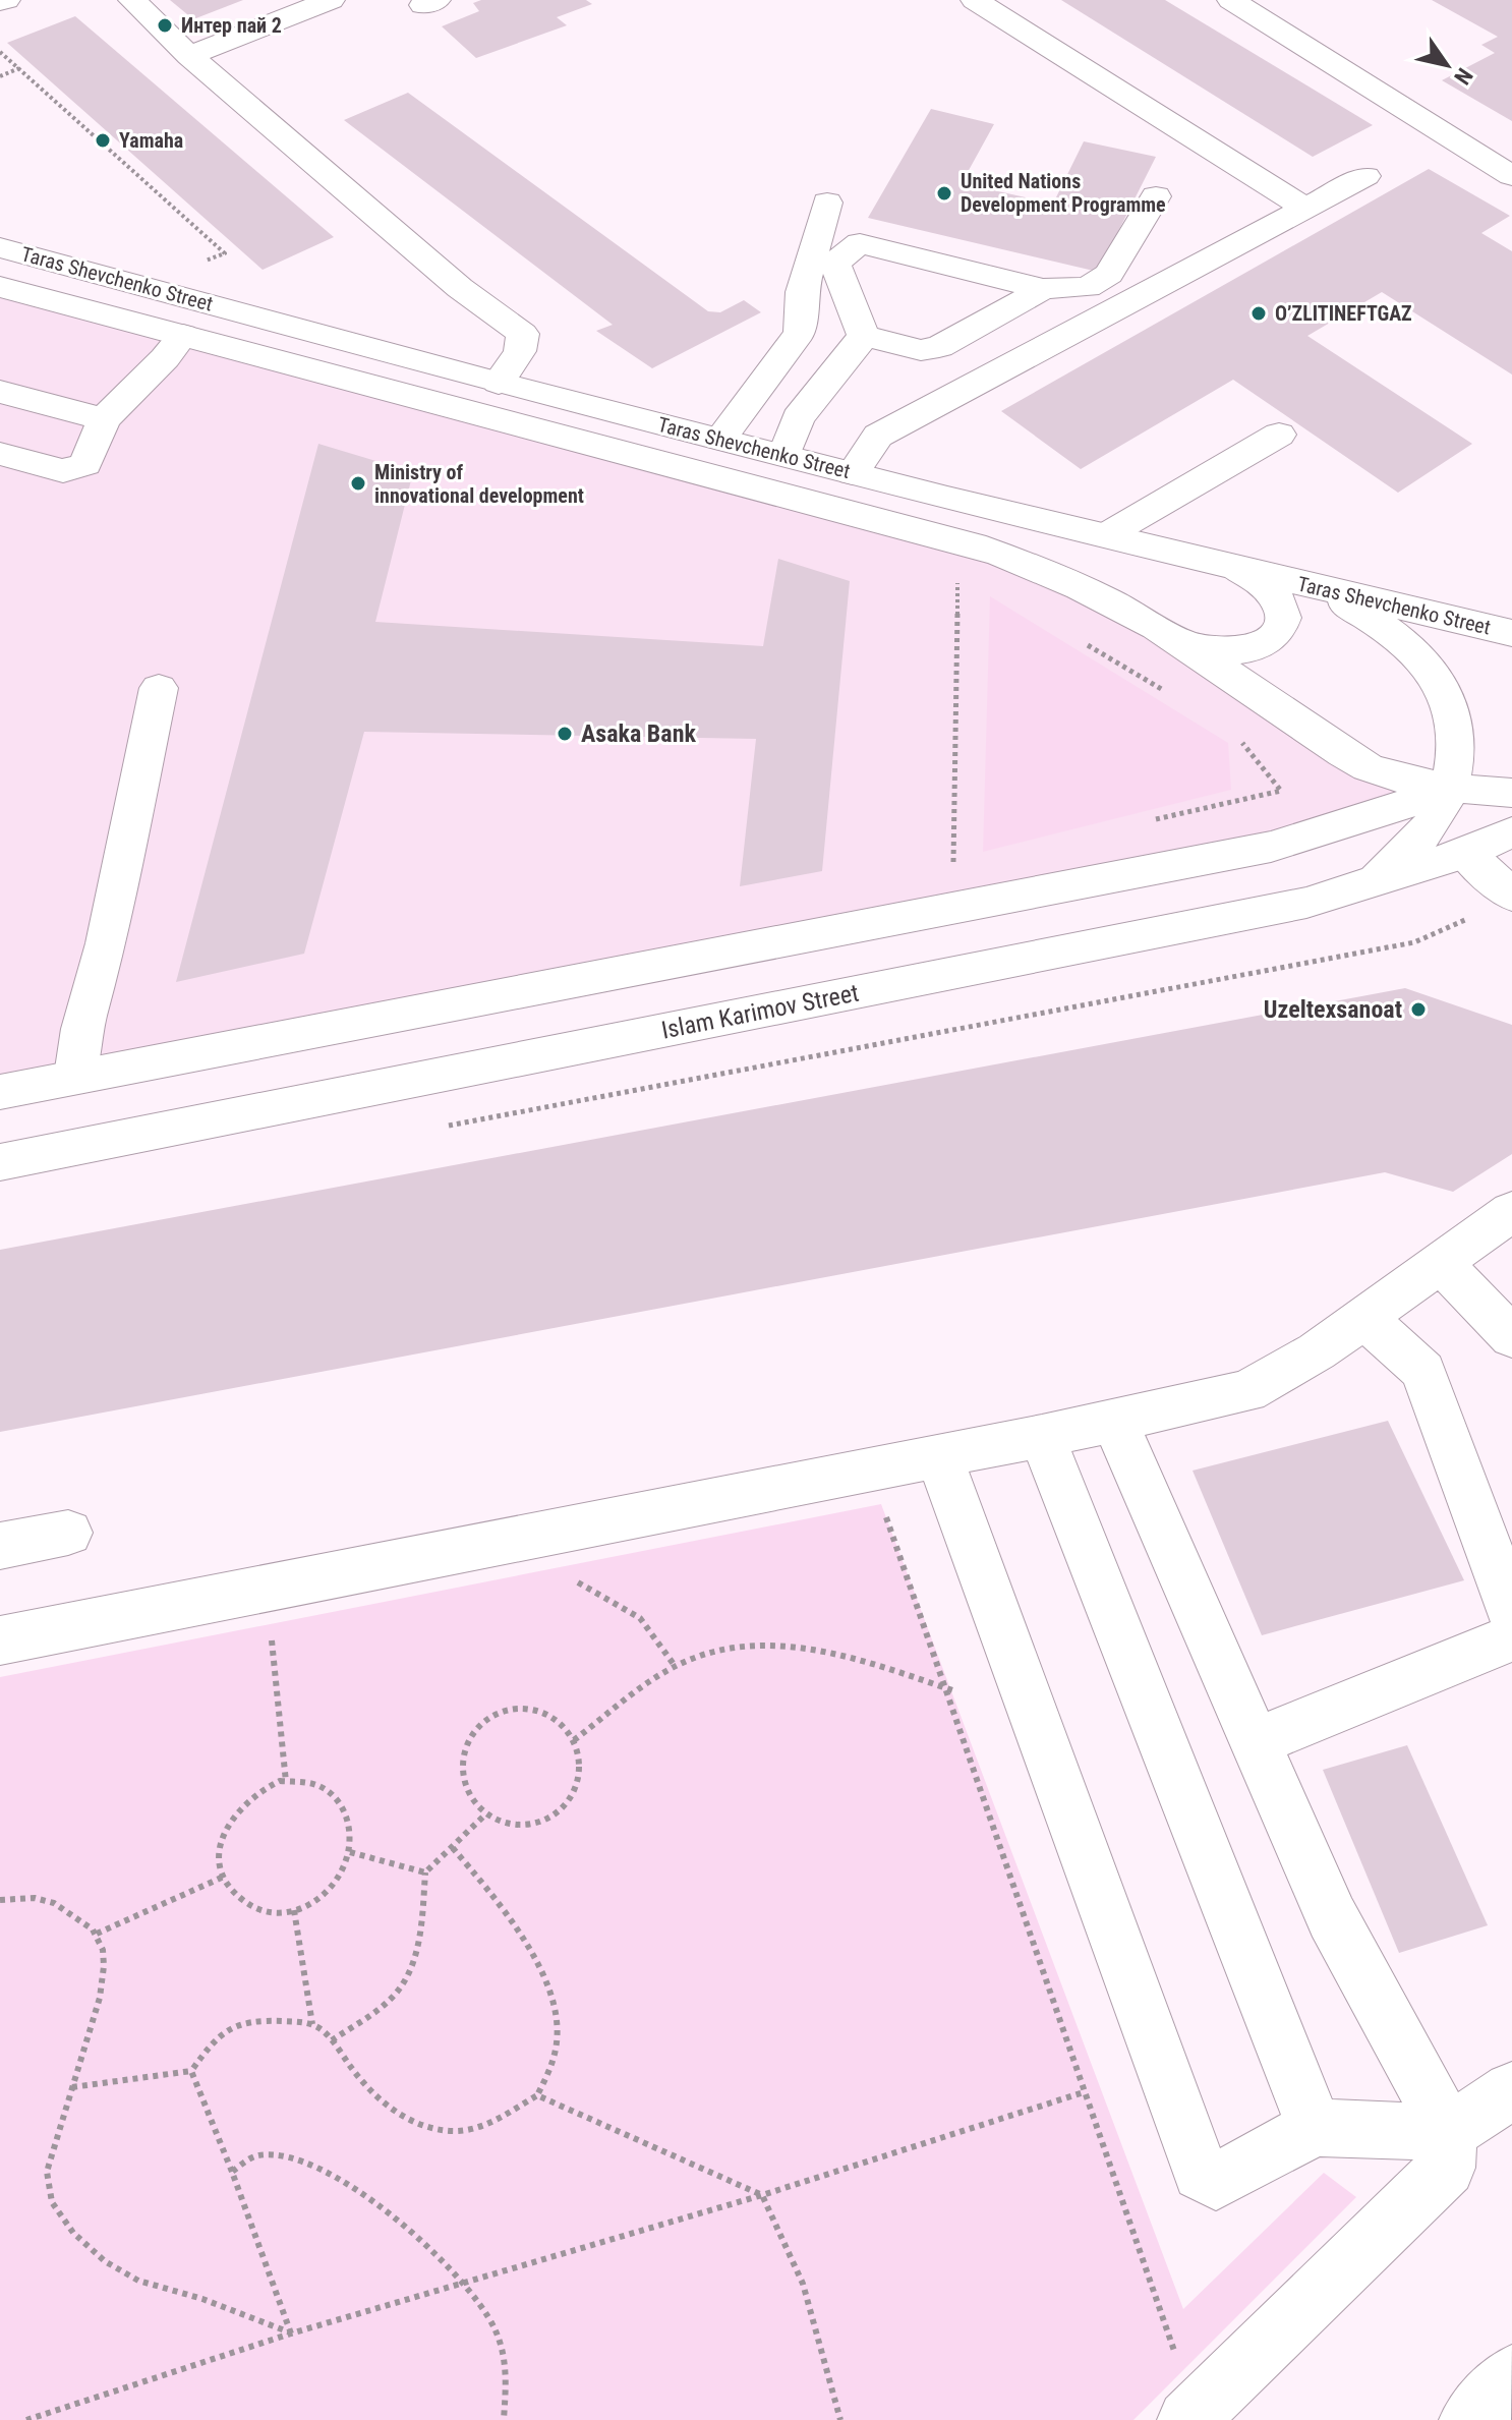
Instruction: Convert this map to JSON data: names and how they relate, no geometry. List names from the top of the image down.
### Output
{
  "streets": {
    "main road": ["Taras Shevchenko Street", "Islam Karimov Street"]
  },
  "places": [
    "Интер пай 2",
    "Yamaha",
    "United Nations Development Programme",
    "O’ZLITINEFTGAZ",
    "Ministry of innovational development",
    "Asaka Bank",
    "Uzeltexsanoat"
  ],
  "north": "bottom right"
}
